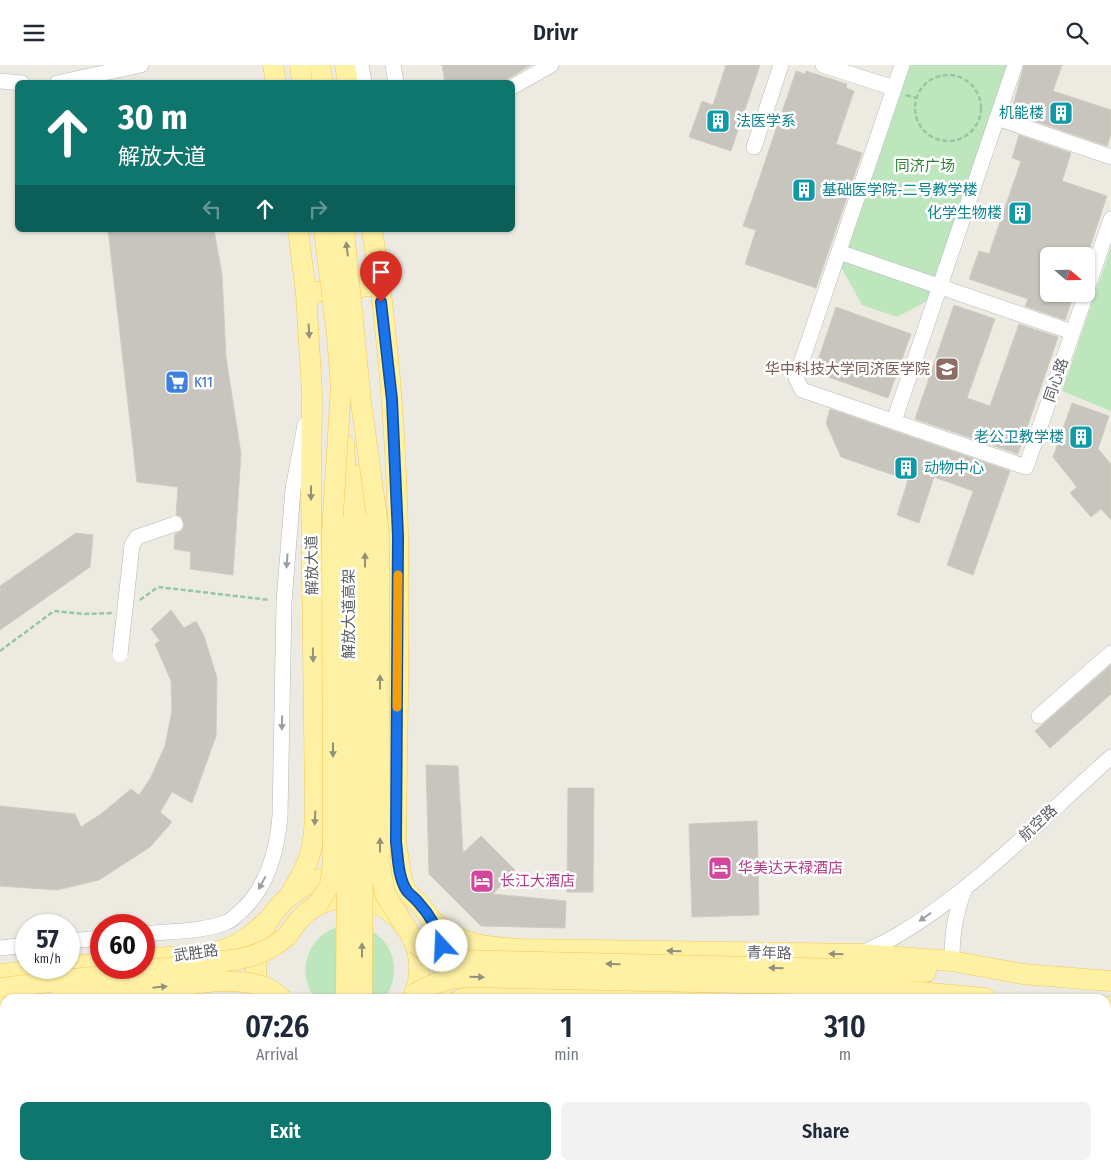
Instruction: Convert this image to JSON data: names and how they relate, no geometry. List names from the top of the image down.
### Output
{
  "streets": {
    "main road": [
      "解放大道",
      "解放大道高架",
      "武胜路",
      "青年路"
    ],
    "street": ["同心路", "航空路"]
  },
  "crossings": [
    ["航空路", "青年路"]
  ],
  "parks": ["同济广场"],
  "places": {
    "building": [
      "机能楼",
      "法医学系",
      "基础医学院-二号教学楼",
      "化学生物楼",
      "老公卫教学楼",
      "动物中心"
    ],
    "school or university": ["华中科技大学同济医学院"],
    "supermarket": ["K11"],
    "hotel": ["华美达天禄酒店", "长江大酒店"]
  },
  "north": "right",
  "page": {
    "header": "Drivr",
    "turn": ["30 m", "解放大道"],
    "speed": "57 km/h",
    "limit": "60",
    "eta": [
      "07:26",
      "Arrival",
      "1",
      "min",
      "310",
      "m"
    ],
    "buttons": ["Exit", "Share"]
  }
}
